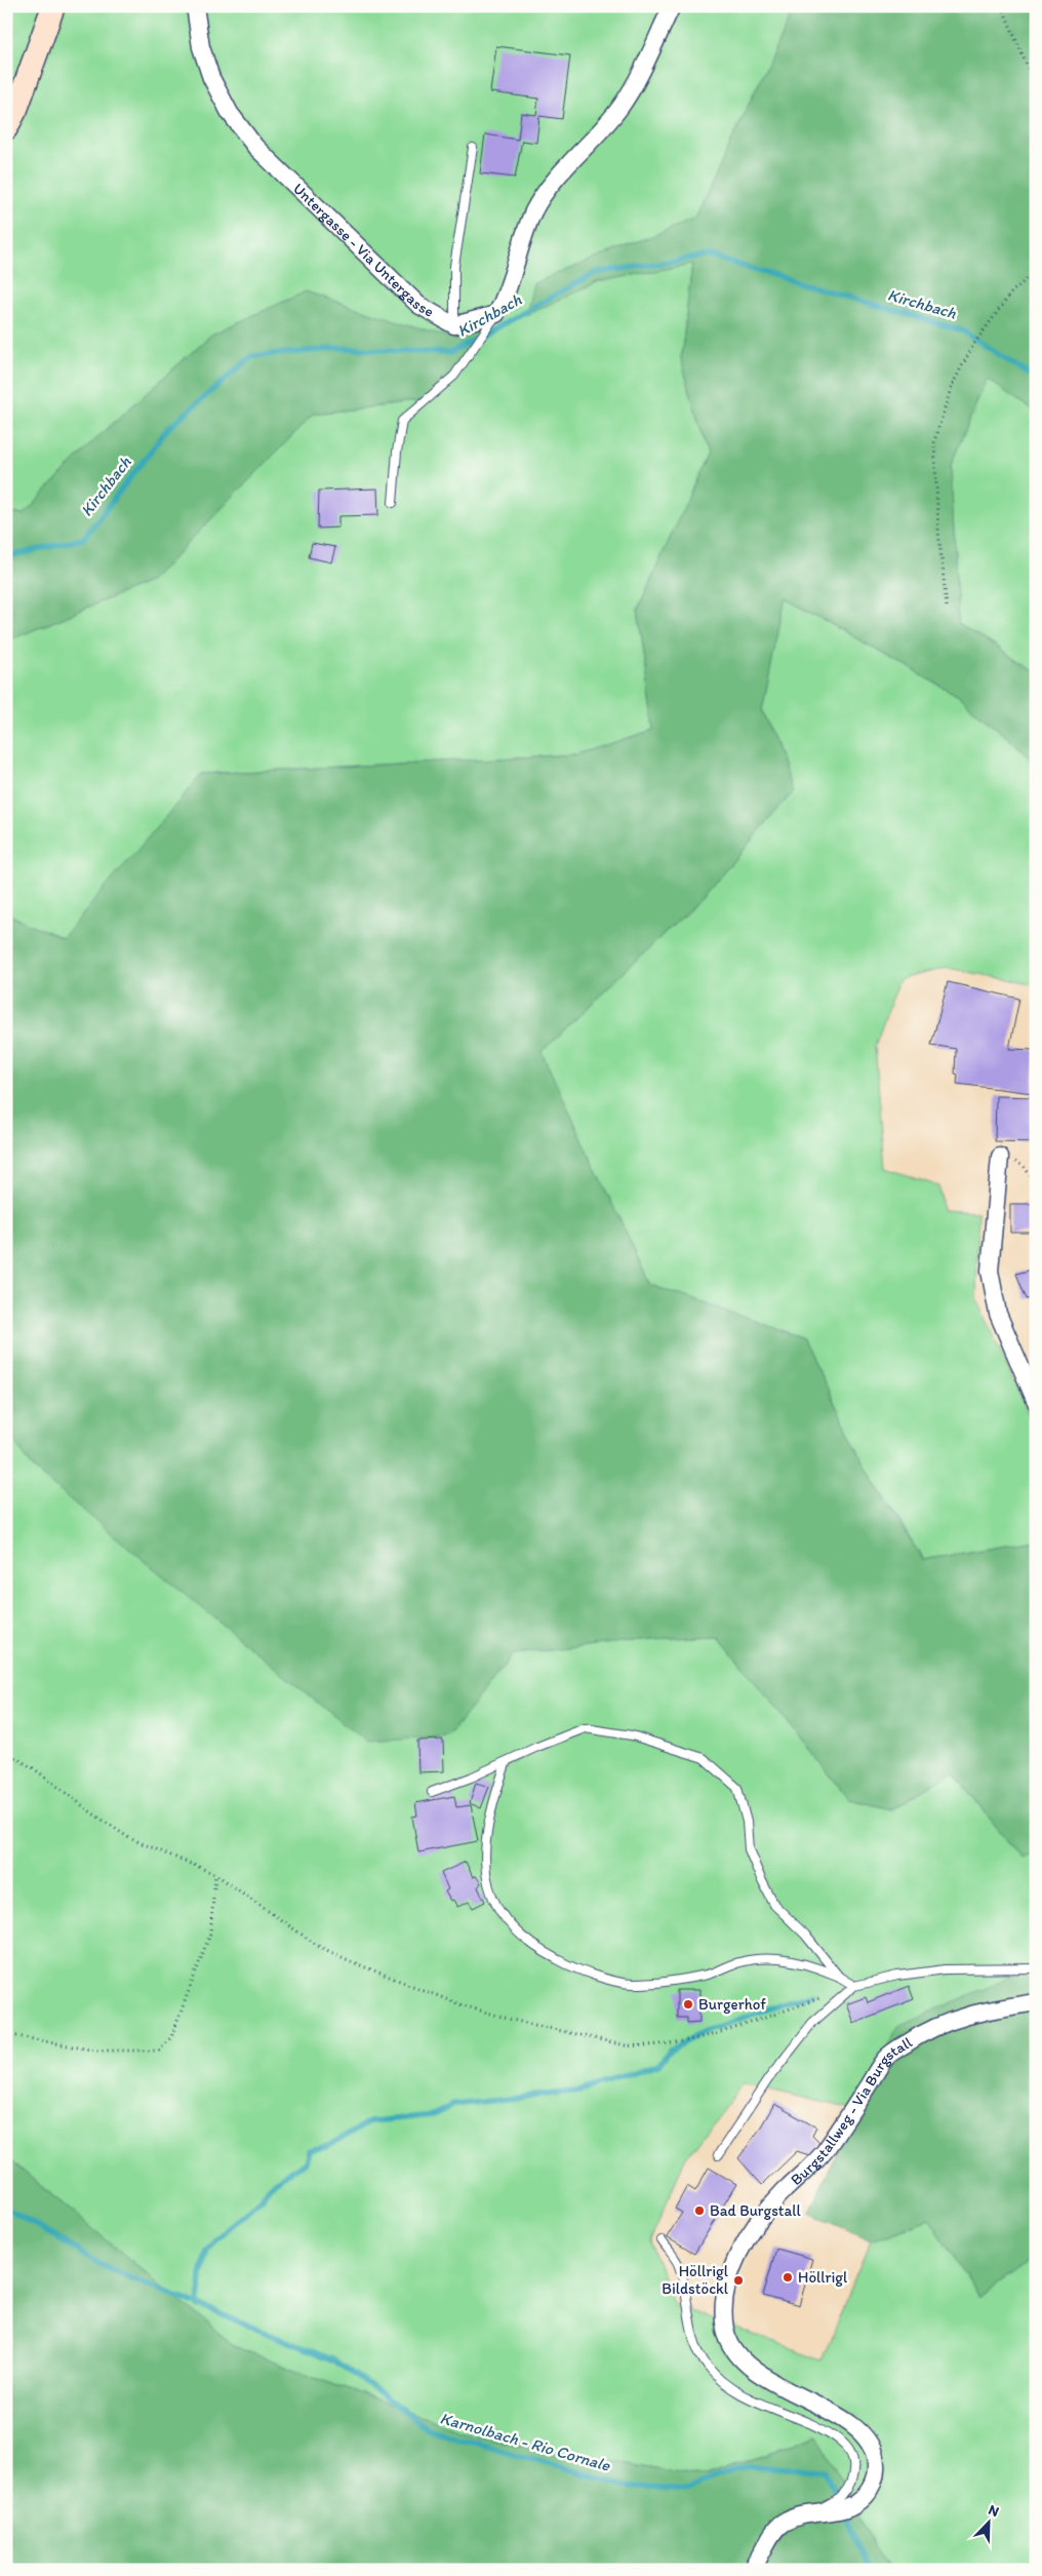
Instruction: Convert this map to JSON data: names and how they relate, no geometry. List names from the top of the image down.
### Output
{
  "streets": {
    "street": ["Untergasse - Via Untergasse", "Burgstallweg - Via Burgstall"]
  },
  "water": ["Kirchbach", "Karnolbach - Rio Cornale"],
  "places": [
    "Burgerhof",
    "Bad Burgstall",
    "Höllrigl",
    "Höllrigl Bildstöckl"
  ],
  "north": "top right"
}
